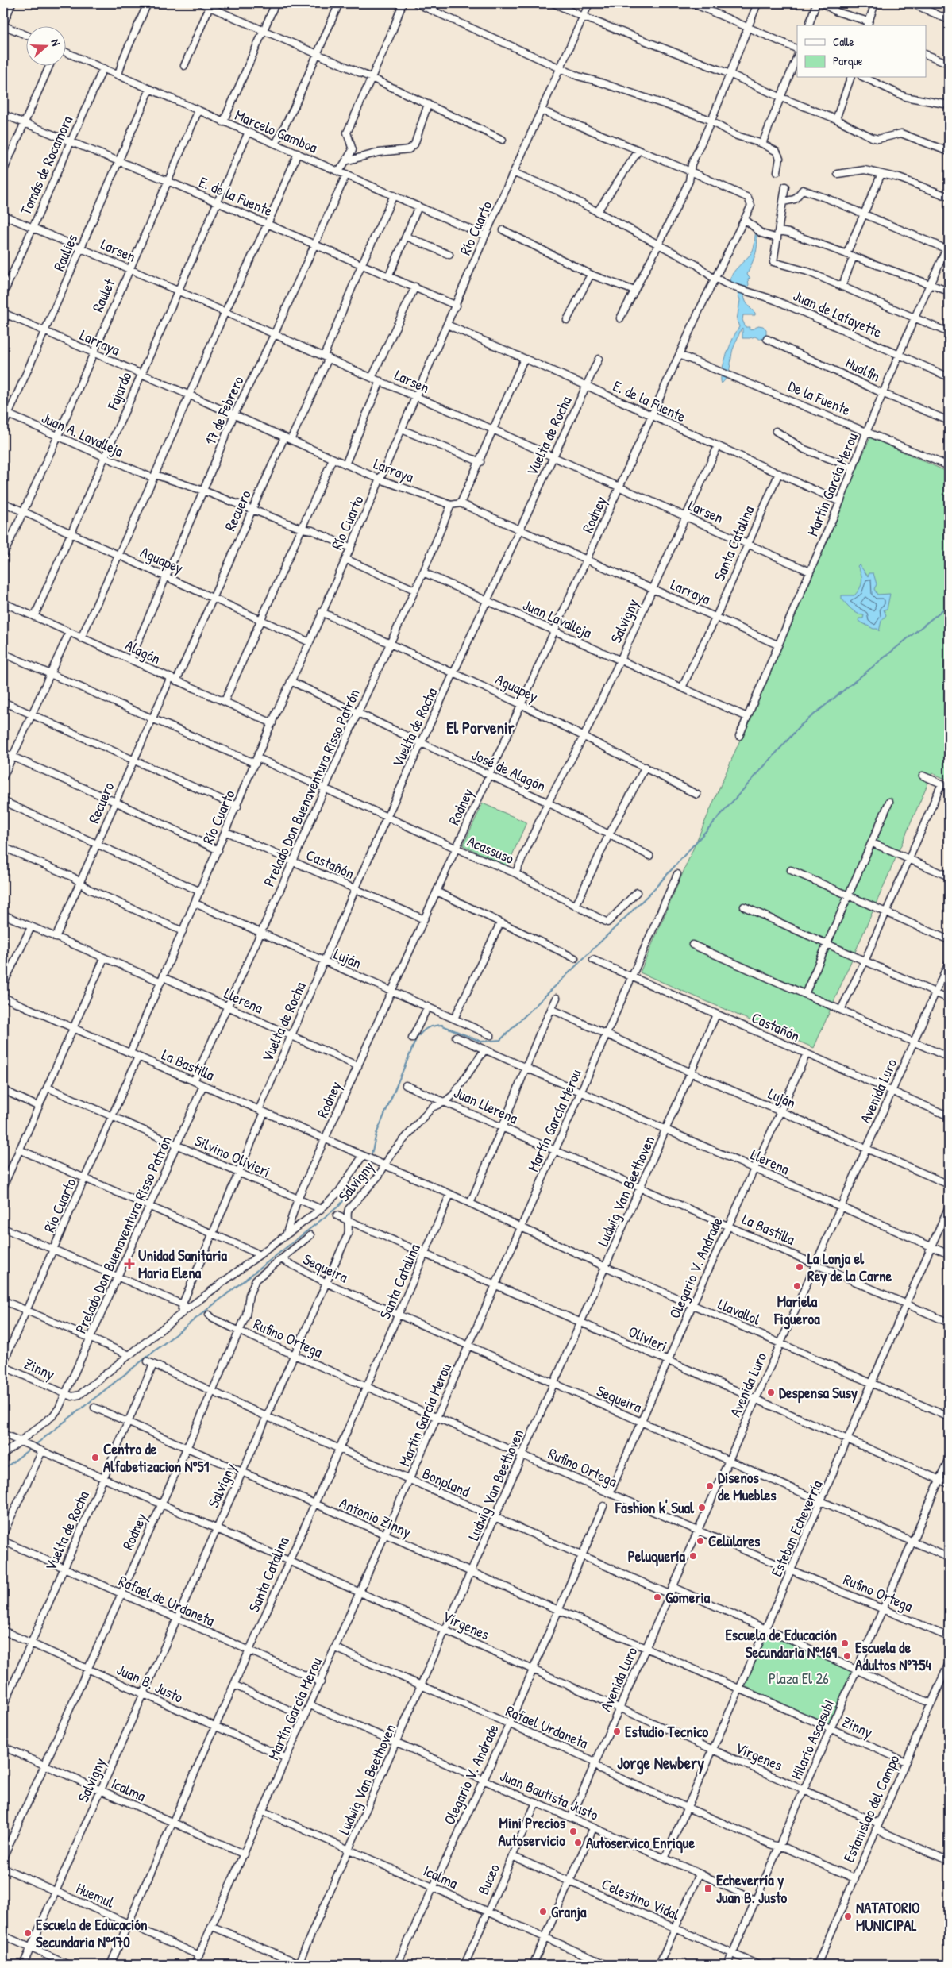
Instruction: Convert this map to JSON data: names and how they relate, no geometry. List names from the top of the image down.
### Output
{
  "streets": {
    "street": [
      "Marcelo Gamboa",
      "Tomás de Rocamora",
      "E. de la Fuente",
      "Río Cuarto",
      "Larsen",
      "Raulies",
      "Raulet",
      "Juan de Lafayette",
      "Larraya",
      "Hualfin",
      "Fajardo",
      "De la Fuente",
      "17 de Febrero",
      "Juan A. Lavalleja",
      "Vuelta de Rocha",
      "Martín García Merou",
      "Recuero",
      "Rodney",
      "Santa Catalina",
      "Aguapey",
      "Juan Lavalleja",
      "Salvigny",
      "Alagón",
      "José de Alagón",
      "Prelado Don Buenaventura Risso Patrón",
      "Acassuso",
      "Castañón",
      "Luján",
      "Llerena",
      "La Bastilla",
      "Avenida Luro",
      "Juan Llerena",
      "Silvino Olivieri",
      "Ludwig Van Beethoven",
      "Sequeira",
      "Olegario V. Andrade",
      "Llavallol",
      "Rufino Ortega",
      "Olivieri",
      "Zinny",
      "Bonpland",
      "Antonio Zinny",
      "Esteban Echeverría",
      "Rafael de Urdaneta",
      "Vírgenes",
      "Juan B. Justo",
      "Rafael Urdaneta",
      "Hilario Ascasubi",
      "Icalma",
      "Juan Bautista Justo",
      "Estanislao del Campo",
      "Buceo",
      "Huemul",
      "Celestino Vidal"
    ]
  },
  "crossings": [
    ["Marcelo Gamboa", "Tomás de Rocamora"],
    ["Marcelo Gamboa", "Río Cuarto"],
    ["Marcelo Gamboa", "Raulies"],
    ["Marcelo Gamboa", "Raulet"],
    ["Marcelo Gamboa", "Fajardo"],
    ["Marcelo Gamboa", "17 de Febrero"],
    ["Tomás de Rocamora", "E. de la Fuente"],
    ["Tomás de Rocamora", "Larsen"],
    ["E. de la Fuente", "Río Cuarto"],
    ["E. de la Fuente", "Raulies"],
    ["E. de la Fuente", "Raulet"],
    ["E. de la Fuente", "Fajardo"],
    ["E. de la Fuente", "17 de Febrero"],
    ["E. de la Fuente", "Vuelta de Rocha"],
    ["E. de la Fuente", "Martín García Merou"],
    ["E. de la Fuente", "Rodney"],
    ["E. de la Fuente", "Santa Catalina"],
    ["E. de la Fuente", "Salvigny"],
    ["Río Cuarto", "Larsen"],
    ["Río Cuarto", "Juan de Lafayette"],
    ["Río Cuarto", "Larraya"],
    ["Río Cuarto", "Juan A. Lavalleja"],
    ["Río Cuarto", "Rodney"],
    ["Río Cuarto", "Aguapey"],
    ["Río Cuarto", "Alagón"],
    ["Río Cuarto", "José de Alagón"],
    ["Río Cuarto", "Acassuso"],
    ["Río Cuarto", "Castañón"],
    ["Río Cuarto", "Luján"],
    ["Río Cuarto", "Llerena"],
    ["Río Cuarto", "La Bastilla"],
    ["Río Cuarto", "Silvino Olivieri"],
    ["Larsen", "Raulies"],
    ["Larsen", "Raulet"],
    ["Larsen", "Fajardo"],
    ["Larsen", "17 de Febrero"],
    ["Larsen", "Vuelta de Rocha"],
    ["Larsen", "Martín García Merou"],
    ["Larsen", "Rodney"],
    ["Larsen", "Santa Catalina"],
    ["Larsen", "Salvigny"],
    ["Raulies", "Larraya"],
    ["Raulies", "Juan A. Lavalleja"],
    ["Raulet", "Larraya"],
    ["Raulet", "Juan A. Lavalleja"],
    ["Raulet", "Aguapey"],
    ["Juan de Lafayette", "Martín García Merou"],
    ["Juan de Lafayette", "Rodney"],
    ["Larraya", "Fajardo"],
    ["Larraya", "17 de Febrero"],
    ["Larraya", "Vuelta de Rocha"],
    ["Larraya", "Martín García Merou"],
    ["Larraya", "Recuero"],
    ["Larraya", "Rodney"],
    ["Larraya", "Santa Catalina"],
    ["Larraya", "Salvigny"],
    ["Larraya", "Prelado Don Buenaventura Risso Patrón"],
    ["Hualfin", "Martín García Merou"],
    ["Fajardo", "Juan A. Lavalleja"],
    ["Fajardo", "Aguapey"],
    ["Fajardo", "Alagón"],
    ["De la Fuente", "Martín García Merou"],
    ["De la Fuente", "Rodney"],
    ["17 de Febrero", "Juan A. Lavalleja"],
    ["17 de Febrero", "Aguapey"],
    ["17 de Febrero", "Alagón"],
    ["Juan A. Lavalleja", "Recuero"],
    ["Vuelta de Rocha", "Aguapey"],
    ["Vuelta de Rocha", "Juan Lavalleja"],
    ["Vuelta de Rocha", "José de Alagón"],
    ["Vuelta de Rocha", "Acassuso"],
    ["Vuelta de Rocha", "Castañón"],
    ["Vuelta de Rocha", "Luján"],
    ["Vuelta de Rocha", "Llerena"],
    ["Vuelta de Rocha", "La Bastilla"],
    ["Vuelta de Rocha", "Silvino Olivieri"],
    ["Vuelta de Rocha", "Bonpland"],
    ["Vuelta de Rocha", "Antonio Zinny"],
    ["Vuelta de Rocha", "Rafael de Urdaneta"],
    ["Vuelta de Rocha", "Vírgenes"],
    ["Vuelta de Rocha", "Juan B. Justo"],
    ["Martín García Merou", "Juan Lavalleja"],
    ["Martín García Merou", "Castañón"],
    ["Martín García Merou", "Luján"],
    ["Martín García Merou", "Llerena"],
    ["Martín García Merou", "La Bastilla"],
    ["Martín García Merou", "Juan Llerena"],
    ["Martín García Merou", "Sequeira"],
    ["Martín García Merou", "Llavallol"],
    ["Martín García Merou", "Rufino Ortega"],
    ["Martín García Merou", "Olivieri"],
    ["Martín García Merou", "Bonpland"],
    ["Martín García Merou", "Antonio Zinny"],
    ["Martín García Merou", "Rafael de Urdaneta"],
    ["Martín García Merou", "Vírgenes"],
    ["Martín García Merou", "Juan B. Justo"],
    ["Martín García Merou", "Rafael Urdaneta"],
    ["Martín García Merou", "Icalma"],
    ["Martín García Merou", "Juan Bautista Justo"],
    ["Martín García Merou", "Huemul"],
    ["Recuero", "Aguapey"],
    ["Recuero", "Alagón"],
    ["Recuero", "Acassuso"],
    ["Recuero", "Llerena"],
    ["Rodney", "Aguapey"],
    ["Rodney", "Juan Lavalleja"],
    ["Rodney", "José de Alagón"],
    ["Rodney", "Acassuso"],
    ["Rodney", "Castañón"],
    ["Rodney", "Luján"],
    ["Rodney", "Llerena"],
    ["Rodney", "La Bastilla"],
    ["Rodney", "Silvino Olivieri"],
    ["Rodney", "Sequeira"],
    ["Rodney", "Rufino Ortega"],
    ["Rodney", "Bonpland"],
    ["Rodney", "Antonio Zinny"],
    ["Rodney", "Rafael de Urdaneta"],
    ["Rodney", "Vírgenes"],
    ["Rodney", "Juan B. Justo"],
    ["Rodney", "Icalma"],
    ["Santa Catalina", "Juan Lavalleja"],
    ["Santa Catalina", "Sequeira"],
    ["Santa Catalina", "Rufino Ortega"],
    ["Santa Catalina", "Olivieri"],
    ["Santa Catalina", "Bonpland"],
    ["Santa Catalina", "Antonio Zinny"],
    ["Santa Catalina", "Rafael de Urdaneta"],
    ["Santa Catalina", "Vírgenes"],
    ["Santa Catalina", "Juan B. Justo"],
    ["Santa Catalina", "Icalma"],
    ["Santa Catalina", "Huemul"],
    ["Aguapey", "Salvigny"],
    ["Aguapey", "Prelado Don Buenaventura Risso Patrón"],
    ["Juan Lavalleja", "Salvigny"],
    ["Juan Lavalleja", "Prelado Don Buenaventura Risso Patrón"],
    ["Salvigny", "José de Alagón"],
    ["Salvigny", "Acassuso"],
    ["Salvigny", "La Bastilla"],
    ["Salvigny", "Juan Llerena"],
    ["Salvigny", "Sequeira"],
    ["Salvigny", "Rufino Ortega"],
    ["Salvigny", "Olivieri"],
    ["Salvigny", "Bonpland"],
    ["Salvigny", "Antonio Zinny"],
    ["Salvigny", "Rafael de Urdaneta"],
    ["Salvigny", "Vírgenes"],
    ["Salvigny", "Juan B. Justo"],
    ["Salvigny", "Icalma"],
    ["Salvigny", "Huemul"],
    ["José de Alagón", "Prelado Don Buenaventura Risso Patrón"],
    ["Prelado Don Buenaventura Risso Patrón", "Acassuso"],
    ["Prelado Don Buenaventura Risso Patrón", "Castañón"],
    ["Prelado Don Buenaventura Risso Patrón", "Luján"],
    ["Prelado Don Buenaventura Risso Patrón", "Llerena"],
    ["Prelado Don Buenaventura Risso Patrón", "La Bastilla"],
    ["Prelado Don Buenaventura Risso Patrón", "Silvino Olivieri"],
    ["Prelado Don Buenaventura Risso Patrón", "Zinny"],
    ["Prelado Don Buenaventura Risso Patrón", "Vírgenes"],
    ["Castañón", "Avenida Luro"],
    ["Castañón", "Ludwig Van Beethoven"],
    ["Castañón", "Olegario V. Andrade"],
    ["Luján", "Avenida Luro"],
    ["Luján", "Ludwig Van Beethoven"],
    ["Luján", "Olegario V. Andrade"],
    ["Llerena", "Avenida Luro"],
    ["Llerena", "Ludwig Van Beethoven"],
    ["Llerena", "Olegario V. Andrade"],
    ["Llerena", "Esteban Echeverría"],
    ["La Bastilla", "Avenida Luro"],
    ["La Bastilla", "Juan Llerena"],
    ["La Bastilla", "Ludwig Van Beethoven"],
    ["La Bastilla", "Olegario V. Andrade"],
    ["La Bastilla", "Esteban Echeverría"],
    ["Avenida Luro", "Sequeira"],
    ["Avenida Luro", "Llavallol"],
    ["Avenida Luro", "Rufino Ortega"],
    ["Avenida Luro", "Olivieri"],
    ["Avenida Luro", "Zinny"],
    ["Avenida Luro", "Bonpland"],
    ["Avenida Luro", "Antonio Zinny"],
    ["Avenida Luro", "Vírgenes"],
    ["Avenida Luro", "Rafael Urdaneta"],
    ["Avenida Luro", "Juan Bautista Justo"],
    ["Ludwig Van Beethoven", "Sequeira"],
    ["Ludwig Van Beethoven", "Llavallol"],
    ["Ludwig Van Beethoven", "Rufino Ortega"],
    ["Ludwig Van Beethoven", "Olivieri"],
    ["Ludwig Van Beethoven", "Bonpland"],
    ["Ludwig Van Beethoven", "Antonio Zinny"],
    ["Ludwig Van Beethoven", "Vírgenes"],
    ["Ludwig Van Beethoven", "Rafael Urdaneta"],
    ["Ludwig Van Beethoven", "Icalma"],
    ["Ludwig Van Beethoven", "Juan Bautista Justo"],
    ["Sequeira", "Olegario V. Andrade"],
    ["Sequeira", "Esteban Echeverría"],
    ["Sequeira", "Hilario Ascasubi"],
    ["Olegario V. Andrade", "Llavallol"],
    ["Olegario V. Andrade", "Rufino Ortega"],
    ["Olegario V. Andrade", "Olivieri"],
    ["Olegario V. Andrade", "Bonpland"],
    ["Olegario V. Andrade", "Antonio Zinny"],
    ["Olegario V. Andrade", "Vírgenes"],
    ["Olegario V. Andrade", "Rafael Urdaneta"],
    ["Olegario V. Andrade", "Icalma"],
    ["Olegario V. Andrade", "Juan Bautista Justo"],
    ["Llavallol", "Esteban Echeverría"],
    ["Rufino Ortega", "Esteban Echeverría"],
    ["Rufino Ortega", "Hilario Ascasubi"],
    ["Olivieri", "Esteban Echeverría"],
    ["Olivieri", "Hilario Ascasubi"],
    ["Zinny", "Antonio Zinny"],
    ["Zinny", "Esteban Echeverría"],
    ["Zinny", "Hilario Ascasubi"],
    ["Zinny", "Estanislao del Campo"],
    ["Esteban Echeverría", "Vírgenes"],
    ["Esteban Echeverría", "Rafael Urdaneta"],
    ["Esteban Echeverría", "Juan Bautista Justo"],
    ["Vírgenes", "Hilario Ascasubi"],
    ["Vírgenes", "Estanislao del Campo"],
    ["Rafael Urdaneta", "Hilario Ascasubi"],
    ["Rafael Urdaneta", "Estanislao del Campo"],
    ["Hilario Ascasubi", "Juan Bautista Justo"],
    ["Hilario Ascasubi", "Celestino Vidal"],
    ["Icalma", "Buceo"],
    ["Juan Bautista Justo", "Buceo"],
    ["Buceo", "Celestino Vidal"]
  ],
  "districts": ["El Porvenir", "Jorge Newbery"],
  "parks": ["Plaza El 26"],
  "places": {
    "health": ["Unidad Sanitaria Maria Elena"],
    "other": [
      "La Lonja el Rey de la Carne",
      "Mariela Figueroa",
      "Despensa Susy",
      "Centro de Alfabetizacion Nº51",
      "Disenos de Muebles",
      "Fashion k' Sual",
      "Celulares",
      "Peluquería",
      "Gomeria",
      "Escuela de Educación Secundaria Nº169",
      "Escuela de Adultos Nº754",
      "Estudio Tecnico",
      "Mini Precios Autoservicio",
      "Autoservico Enrique",
      "Granja",
      "NATATORIO MUNICIPAL",
      "Escuela de Educación Secundaria Nº170"
    ],
    "transit": ["Echeverría y Juan B. Justo"]
  },
  "legend": ["Calle", "Parque"],
  "north": "right"
}
